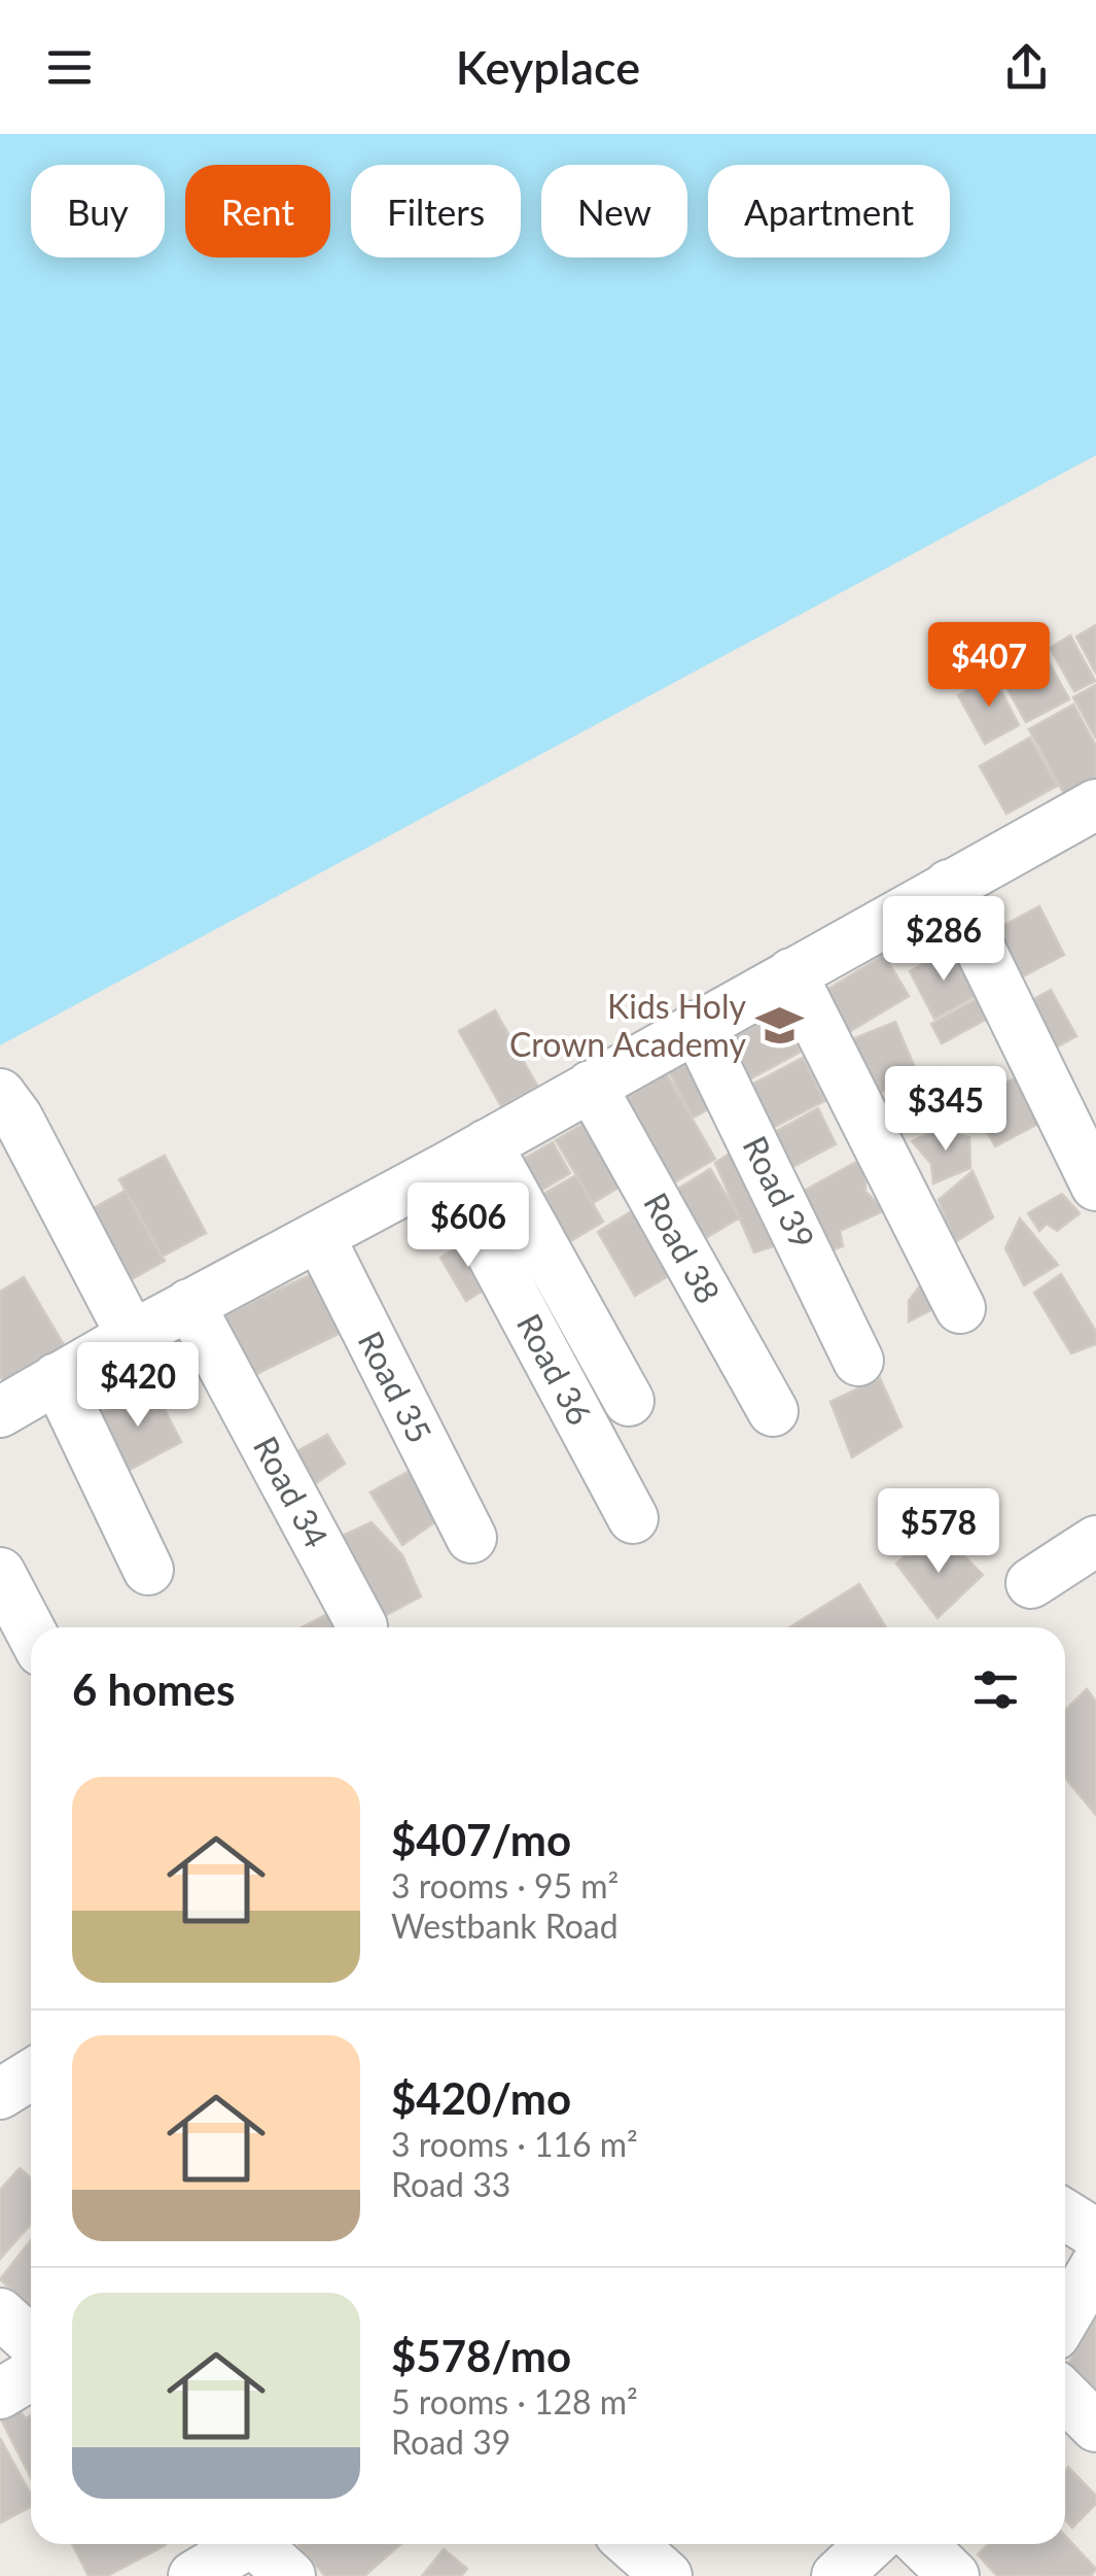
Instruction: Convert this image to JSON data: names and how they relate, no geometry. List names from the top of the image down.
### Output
{
  "streets": {
    "street": [
      "Road 39",
      "Road 38",
      "Road 36",
      "Road 35",
      "Road 34"
    ]
  },
  "places": {
    "school or university": ["Kids Holy Crown Academy"]
  },
  "page": {
    "header": "Keyplace",
    "chip": [
      "Buy",
      "Rent",
      "Filters",
      "New",
      "Apartment"
    ],
    "price": [
      "$407",
      "$286",
      "$345",
      "$606",
      "$420",
      "$578"
    ],
    "heading": "6 homes",
    "list": [
      {
        "name": "$407/mo",
        "note": "3 rooms · 95 m² · Westbank Road"
      },
      {
        "name": "$420/mo",
        "note": "3 rooms · 116 m² · Road 33"
      },
      {
        "name": "$578/mo",
        "note": "5 rooms · 128 m² · Road 39"
      }
    ]
  }
}
